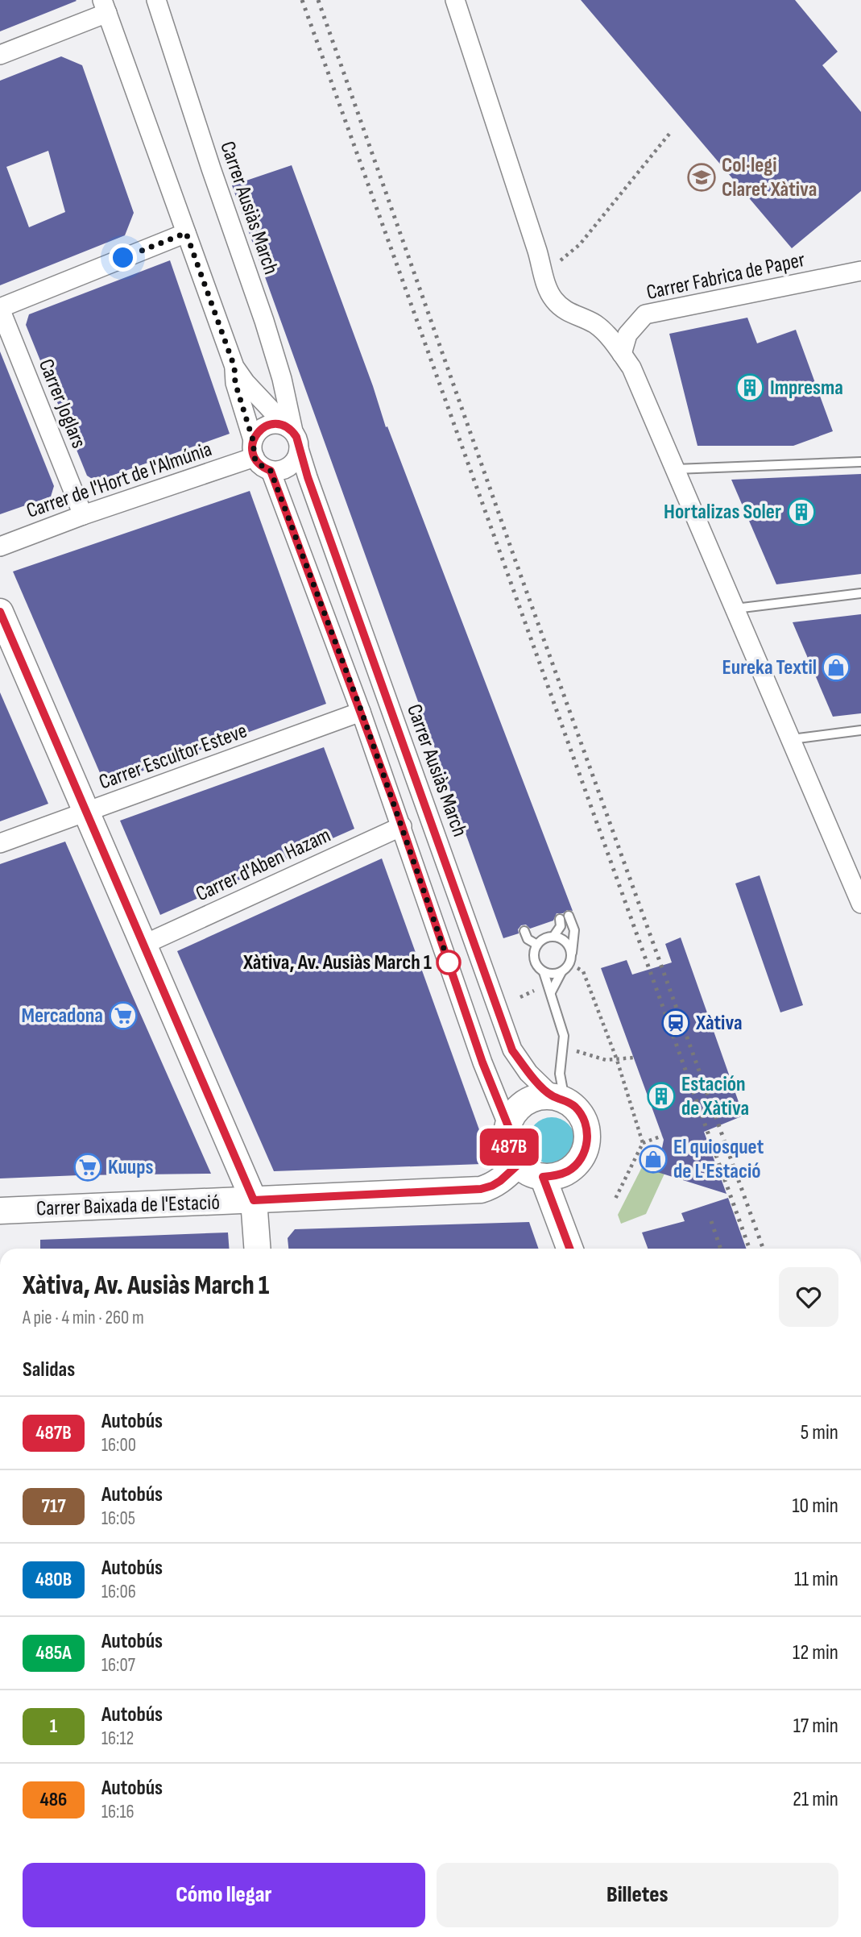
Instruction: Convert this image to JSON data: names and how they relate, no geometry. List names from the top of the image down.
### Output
{
  "streets": {
    "street": [
      "Carrer Ausiàs March",
      "Carrer Fabrica de Paper",
      "Carrer Joglars",
      "Carrer de l'Hort de l'Almúnia",
      "Carrer Escultor Esteve",
      "Carrer d'Aben Hazam",
      "Carrer Baixada de l'Estació"
    ]
  },
  "crossings": [
    ["Carrer Ausiàs March", "Carrer de l'Hort de l'Almúnia"],
    ["Carrer Ausiàs March", "Carrer Baixada de l'Estació"],
    ["Carrer Joglars", "Carrer de l'Hort de l'Almúnia"]
  ],
  "places": {
    "school or university": ["Col·legi Claret Xàtiva"],
    "building": ["Impresma", "Hortalizas Soler", "Estación de Xàtiva"],
    "shop": ["Eureka Textil", "El quiosquet de L'Estació"],
    "other": ["Xàtiva, Av. Ausiàs March 1"],
    "supermarket": ["Mercadona", "Kuups"],
    "station": ["Xàtiva"]
  },
  "lines": ["bus line 487B"],
  "page": {
    "on_map": "487B",
    "heading": [
      ["Xàtiva, Av. Ausiàs March 1", "A pie · 4 min · 260 m"],
      "Salidas"
    ],
    "list": [
      {
        "mark": "487B",
        "name": "Autobús",
        "note": "16:00",
        "value": "5 min"
      },
      {
        "mark": "717",
        "name": "Autobús",
        "note": "16:05",
        "value": "10 min"
      },
      {
        "mark": "480B",
        "name": "Autobús",
        "note": "16:06",
        "value": "11 min"
      },
      {
        "mark": "485A",
        "name": "Autobús",
        "note": "16:07",
        "value": "12 min"
      },
      {
        "mark": "1",
        "name": "Autobús",
        "note": "16:12",
        "value": "17 min"
      },
      {
        "mark": "486",
        "name": "Autobús",
        "note": "16:16",
        "value": "21 min"
      }
    ],
    "buttons": ["Cómo llegar", "Billetes"]
  }
}
